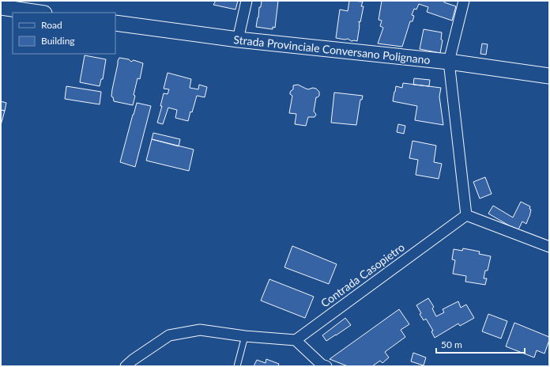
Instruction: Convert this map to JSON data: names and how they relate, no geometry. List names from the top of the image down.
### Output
{
  "streets": {
    "main road": ["Strada Provinciale Conversano Polignano"],
    "street": ["Contrada Casopietro"]
  },
  "legend": ["Road", "Building"],
  "scale_bar": "50 m"
}
